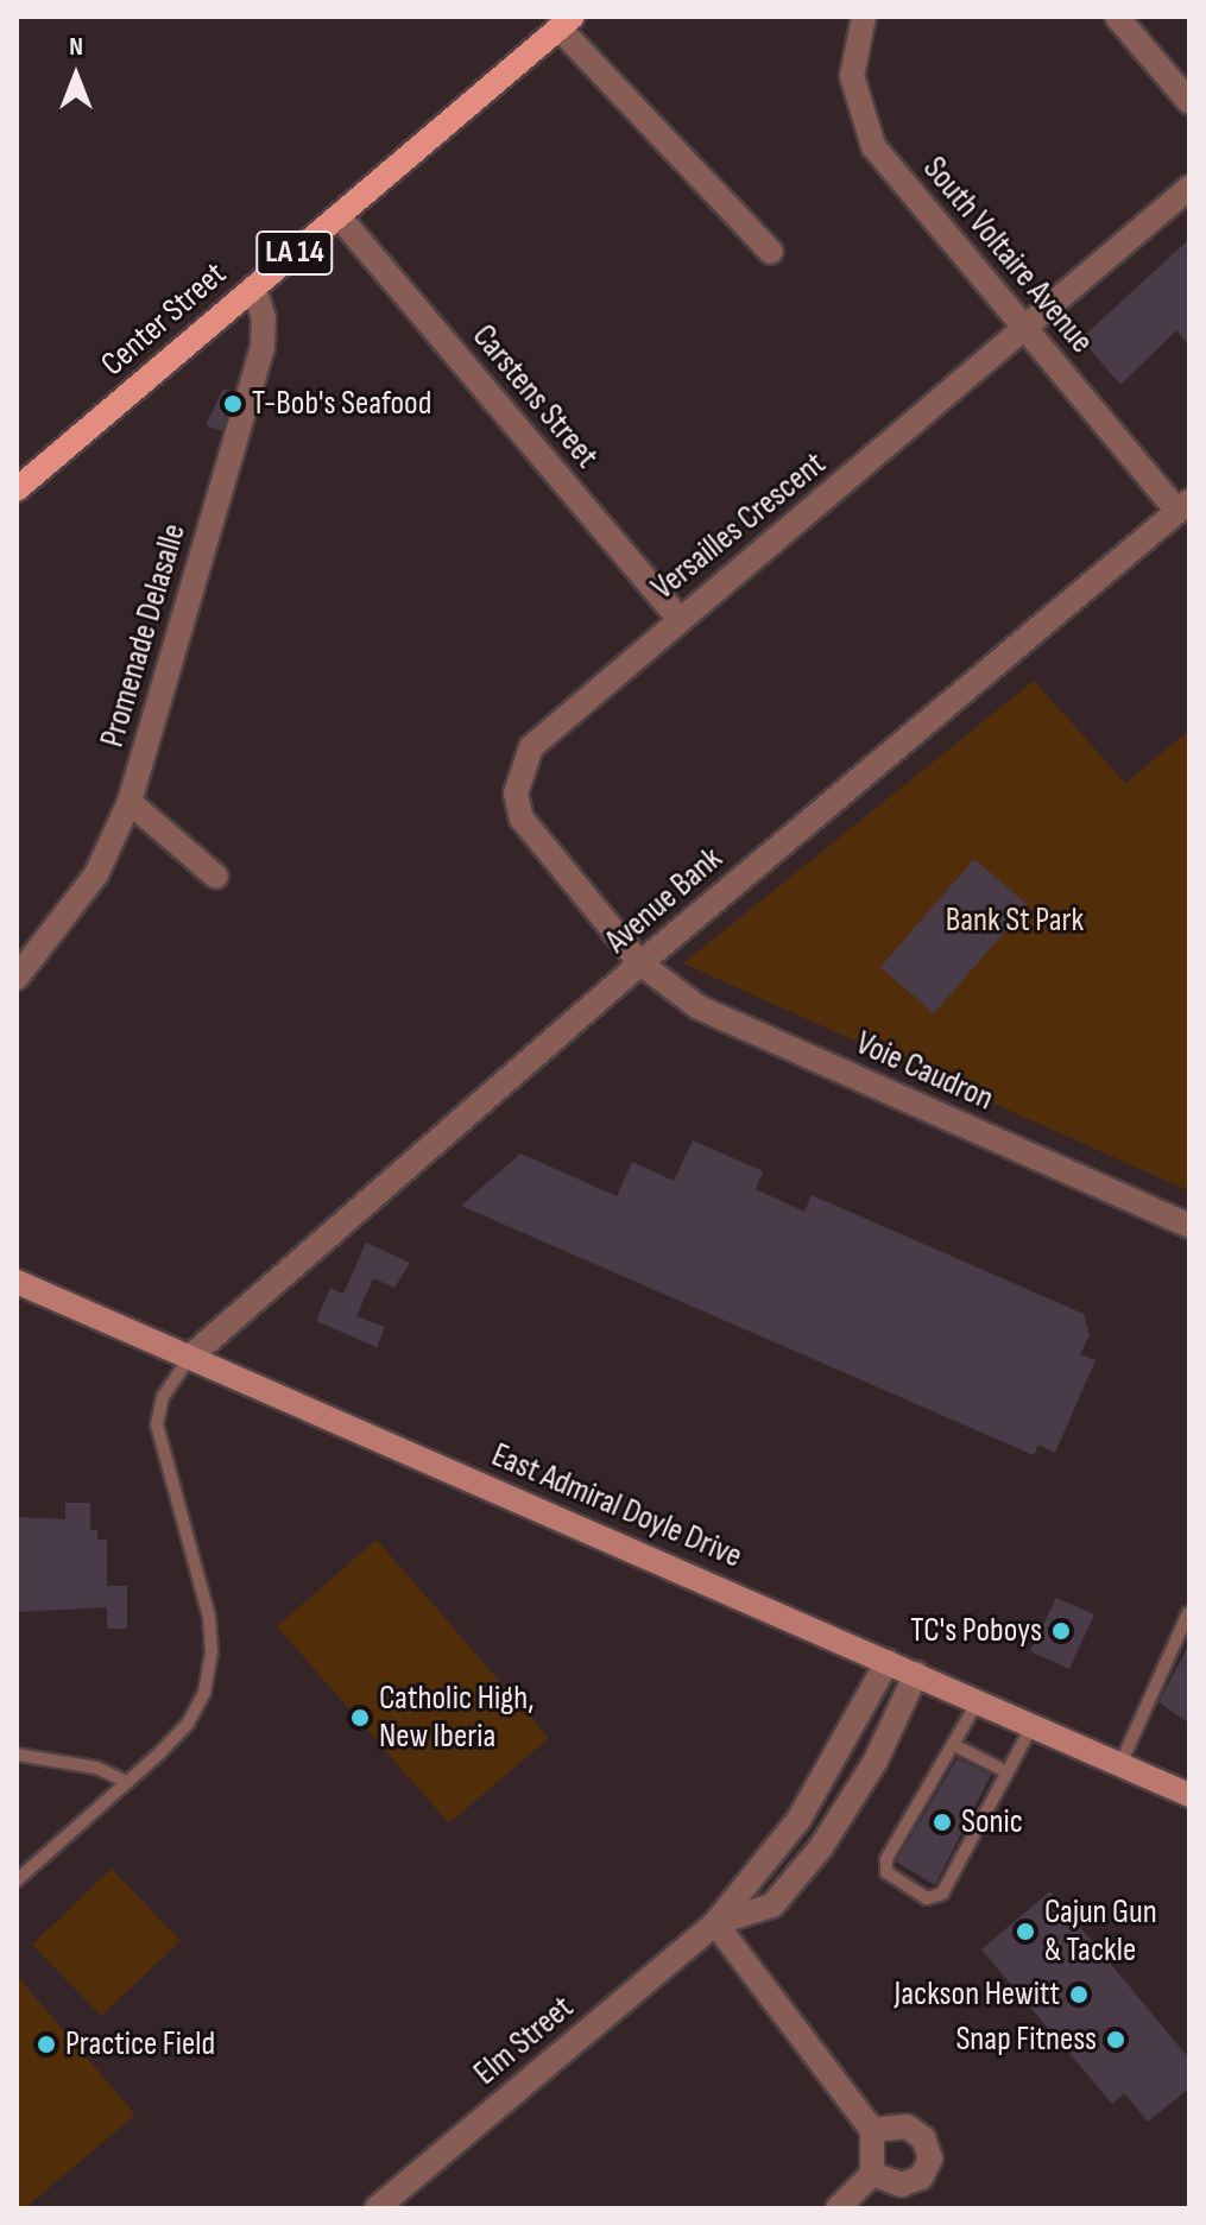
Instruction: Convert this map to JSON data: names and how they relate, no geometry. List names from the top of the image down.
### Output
{
  "streets": {
    "main road": ["LA 14", "Center Street", "East Admiral Doyle Drive"],
    "street": [
      "South Voltaire Avenue",
      "Carstens Street",
      "Versailles Crescent",
      "Promenade Delasalle",
      "Avenue Bank",
      "Voie Caudron",
      "Elm Street"
    ]
  },
  "crossings": [
    ["South Voltaire Avenue", "Versailles Crescent"],
    ["South Voltaire Avenue", "Avenue Bank"],
    ["Center Street", "Carstens Street"],
    ["Center Street", "Promenade Delasalle"],
    ["Carstens Street", "Versailles Crescent"],
    ["Versailles Crescent", "Avenue Bank"],
    ["Versailles Crescent", "Voie Caudron"],
    ["Avenue Bank", "Voie Caudron"],
    ["Avenue Bank", "East Admiral Doyle Drive"],
    ["East Admiral Doyle Drive", "Elm Street"]
  ],
  "parks": ["Bank St Park"],
  "places": [
    "T-Bob's Seafood",
    "TC's Poboys",
    "Catholic High, New Iberia",
    "Sonic",
    "Cajun Gun & Tackle",
    "Jackson Hewitt",
    "Snap Fitness",
    "Practice Field"
  ],
  "north": "top"
}
